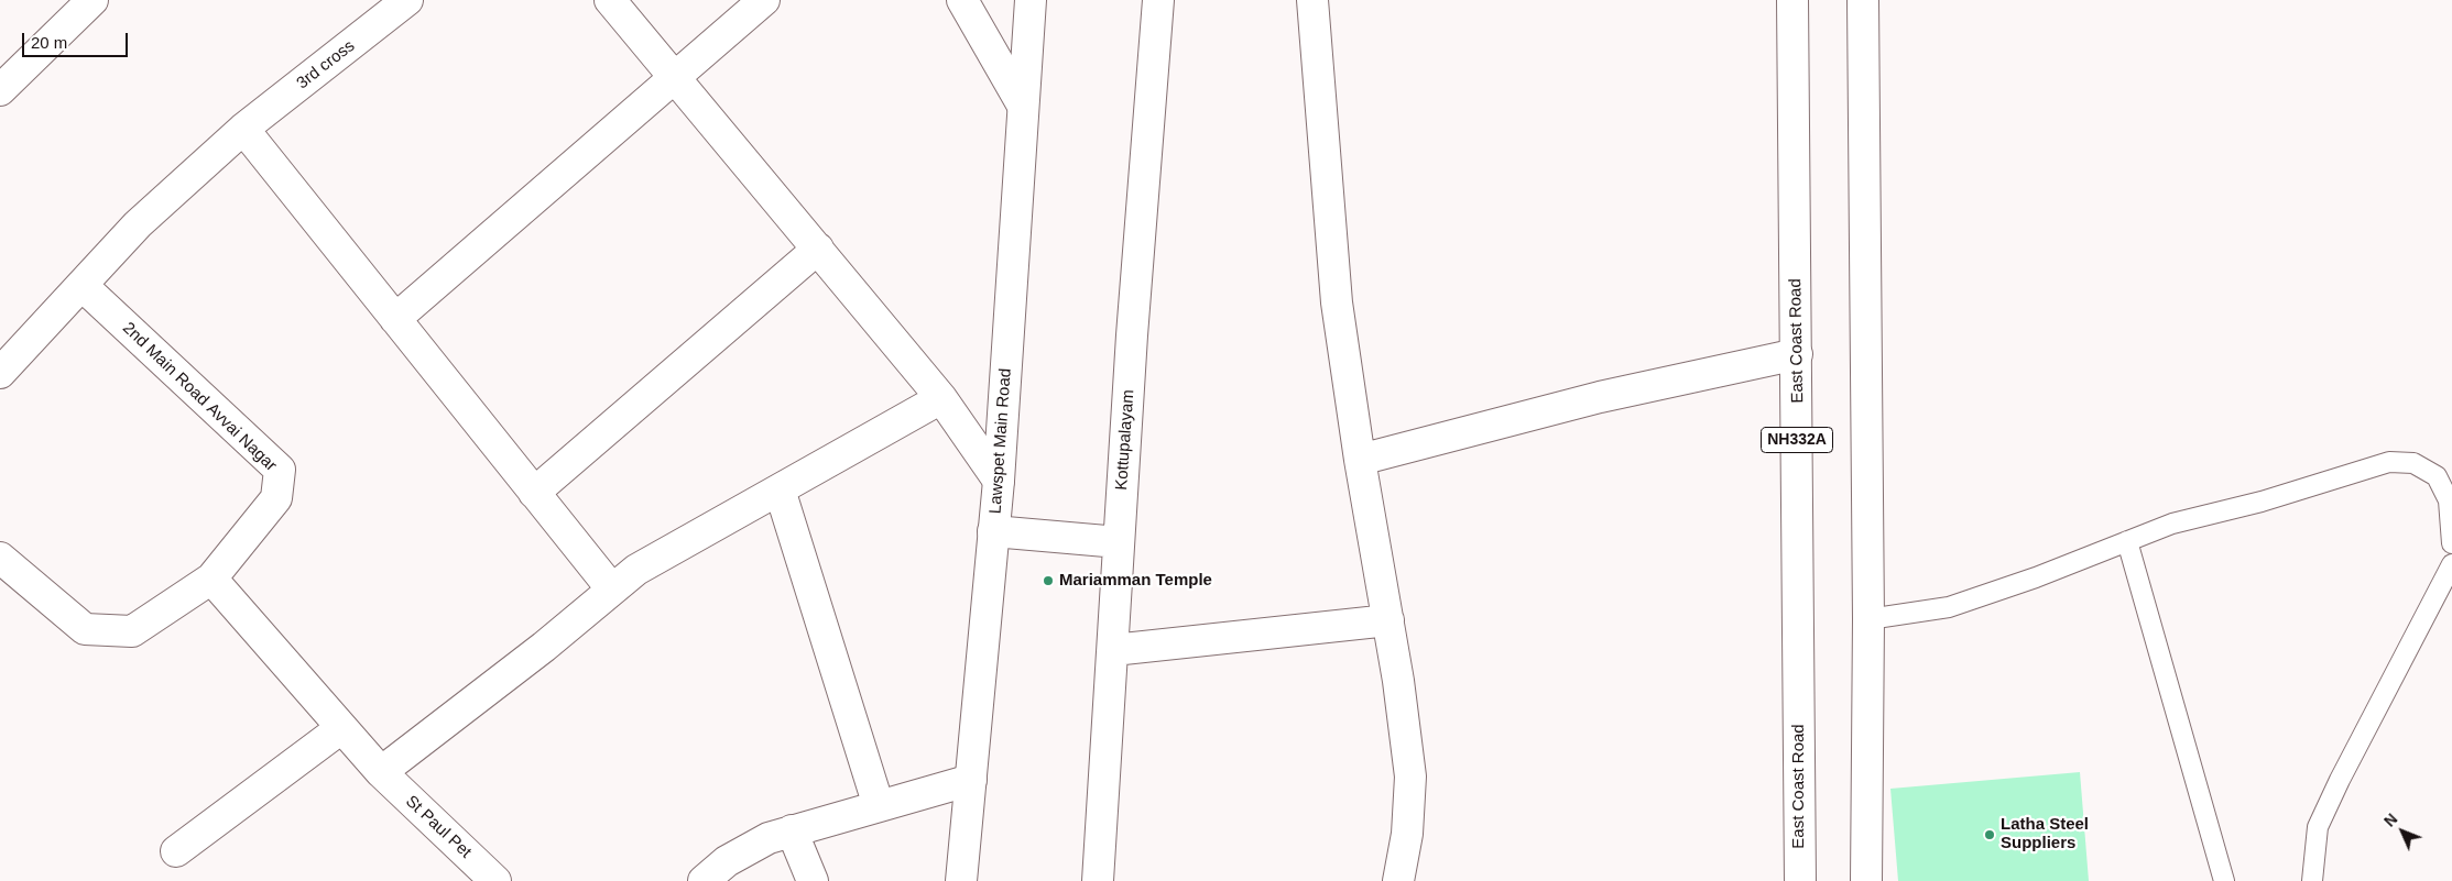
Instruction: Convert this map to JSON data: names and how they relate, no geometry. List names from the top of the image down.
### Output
{
  "streets": {
    "main road": [
      "3rd cross",
      "East Coast Road",
      "2nd Main Road Avvai Nagar",
      "Kottupalayam",
      "NH332A",
      "Lawspet Main Road",
      "St Paul Pet"
    ]
  },
  "crossings": [
    ["3rd cross", "2nd Main Road Avvai Nagar"],
    ["2nd Main Road Avvai Nagar", "St Paul Pet"]
  ],
  "places": ["Mariamman Temple", "Latha Steel Suppliers"],
  "scale_bar": "20 m",
  "north": "top left"
}
